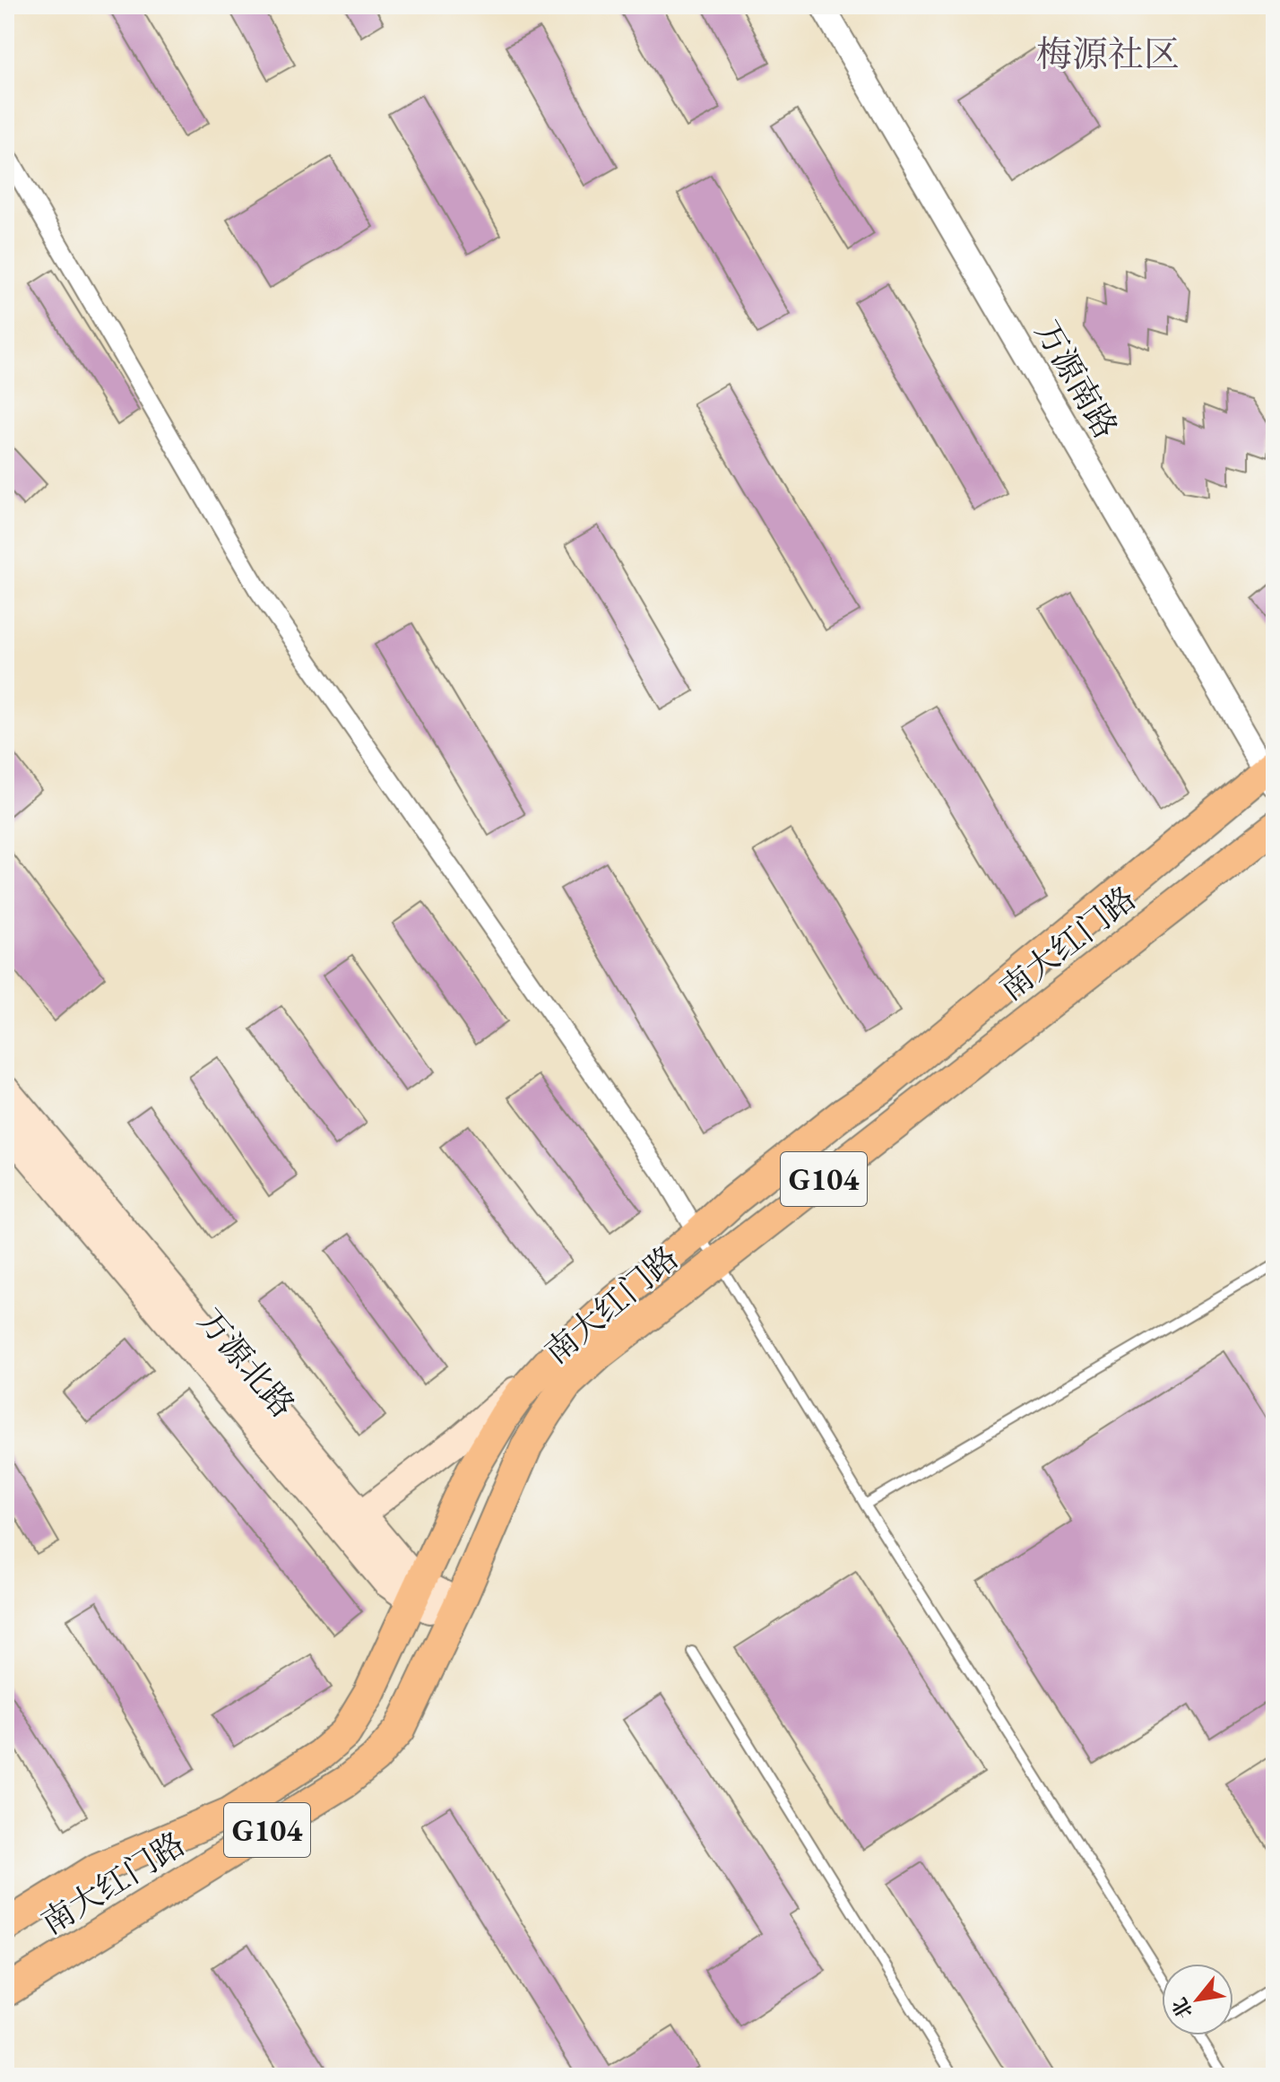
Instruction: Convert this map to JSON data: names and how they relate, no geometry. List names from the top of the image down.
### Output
{
  "streets": {
    "highway": ["南大红门路", "G104"],
    "main road": ["万源北路"],
    "street": ["万源南路"]
  },
  "crossings": [
    ["万源南路", "南大红门路"],
    ["南大红门路", "万源北路"]
  ],
  "districts": ["梅源社区"],
  "north": "bottom left"
}
